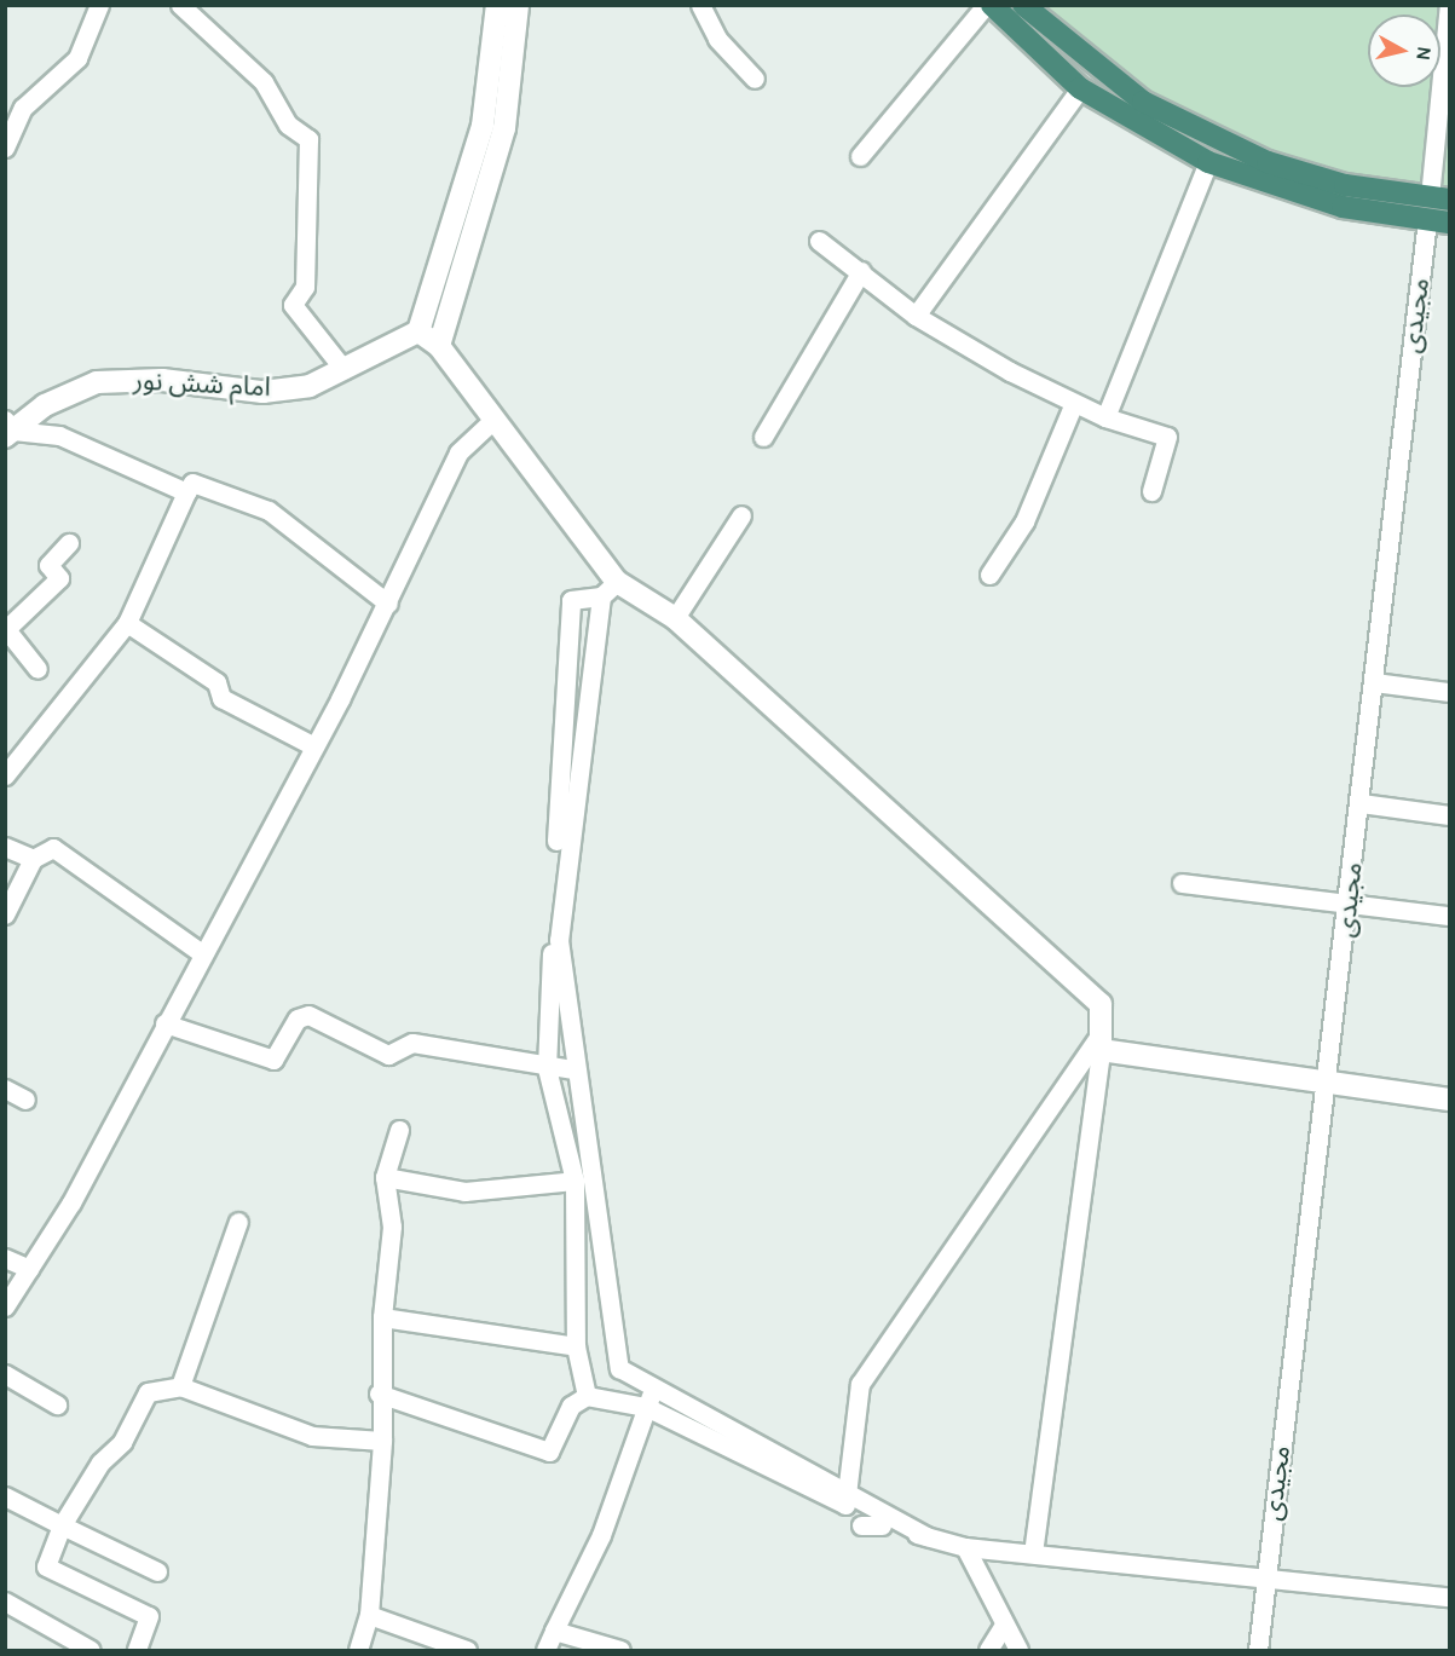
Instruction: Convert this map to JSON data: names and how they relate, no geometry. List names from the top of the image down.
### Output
{
  "streets": {
    "street": ["مجیدی", "امام شش نور"]
  },
  "north": "right"
}
